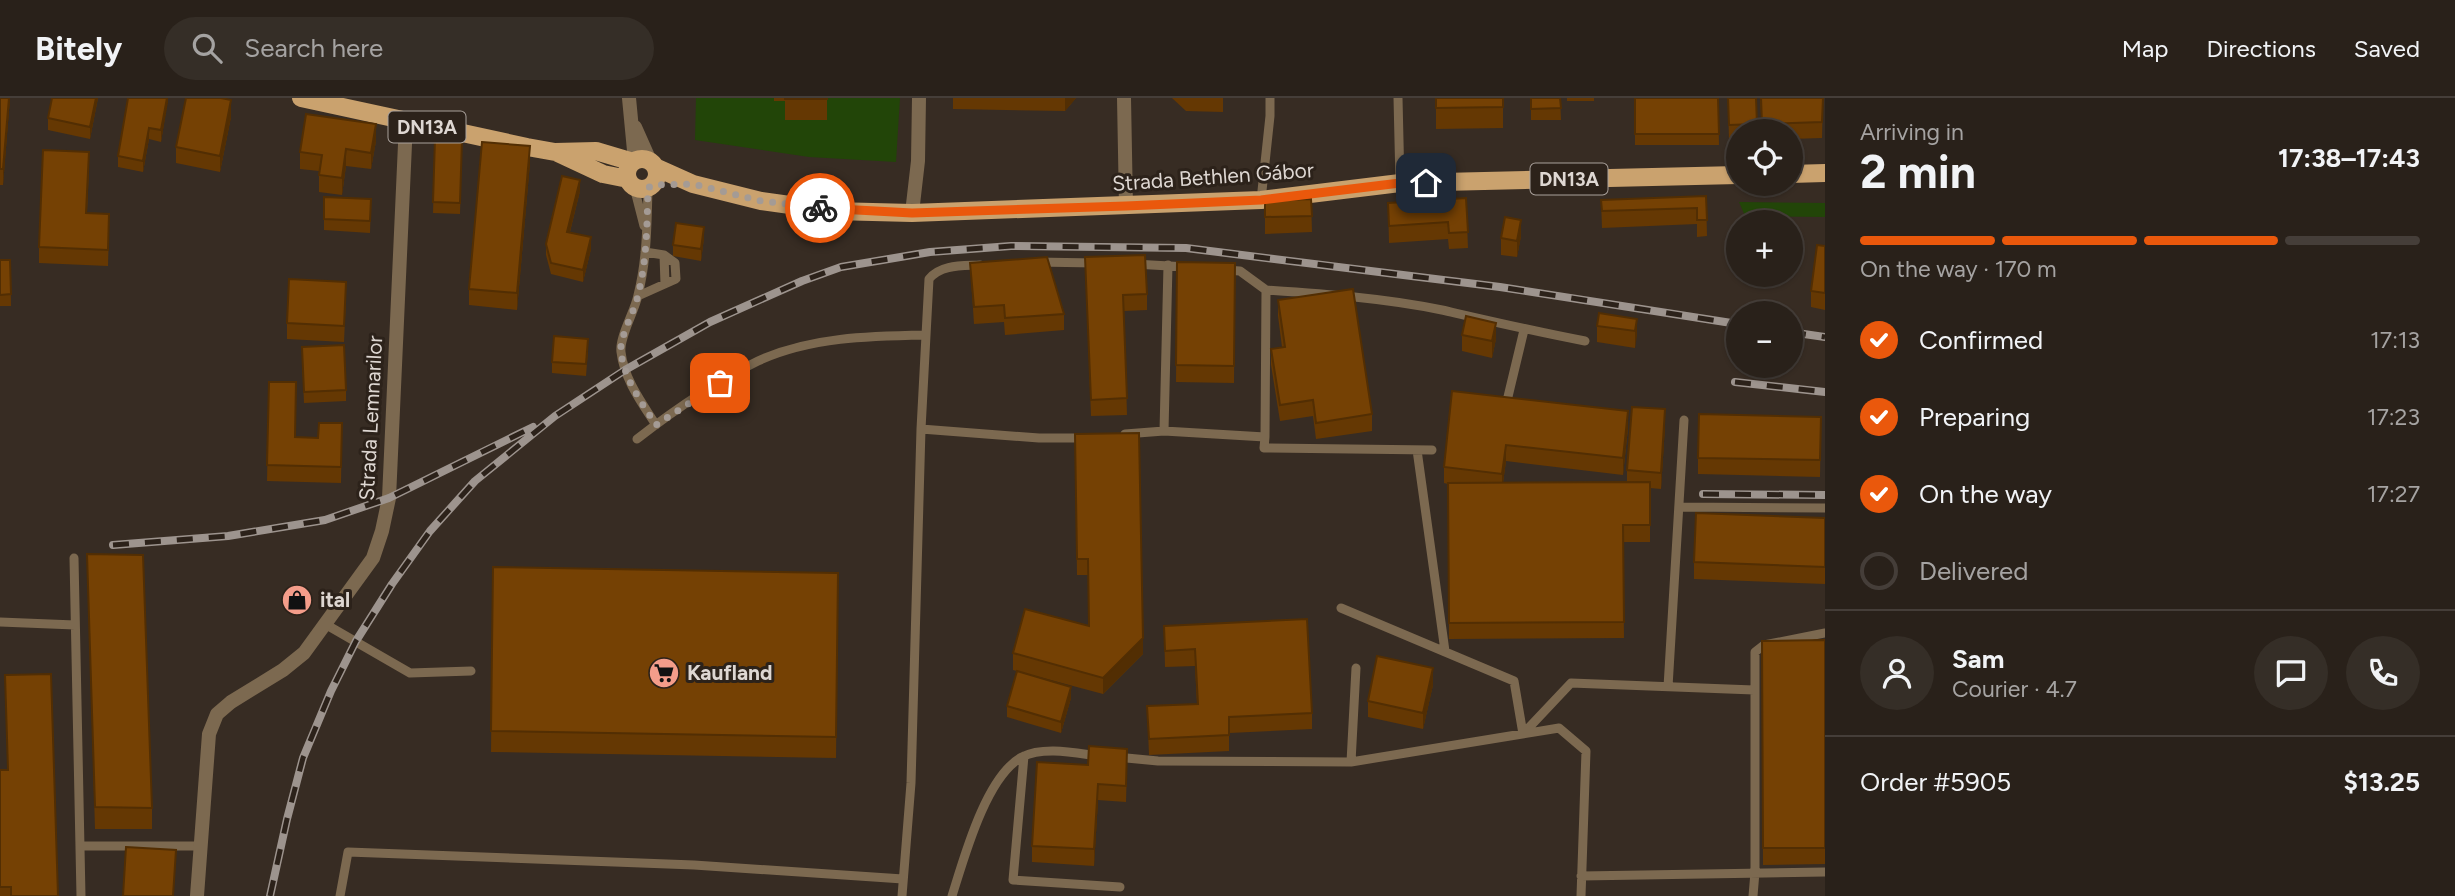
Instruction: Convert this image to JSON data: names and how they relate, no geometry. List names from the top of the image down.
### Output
{
  "streets": {
    "main road": ["DN13A", "Strada Bethlen Gábor"],
    "street": ["Strada Lemnarilor"]
  },
  "crossings": [
    ["DN13A", "Strada Bethlen Gábor"],
    ["DN13A", "Strada Lemnarilor"]
  ],
  "places": {
    "shop": ["ital"],
    "supermarket": ["Kaufland"]
  },
  "page": {
    "header": "Bitely",
    "search": "Search here",
    "nav": ["Map", "Directions", "Saved"],
    "heading": ["2 min", "Arriving in", "17:38–17:43"],
    "panel": [
      "Sam",
      "Courier · 4.7",
      "Order #5905",
      "$13.25"
    ],
    "map_buttons": ["+", "−"],
    "bar": "On the way · 170 m",
    "list": [
      ["Confirmed", "17:13"],
      ["Preparing", "17:23"],
      ["On the way", "17:27"],
      "Delivered"
    ]
  }
}
